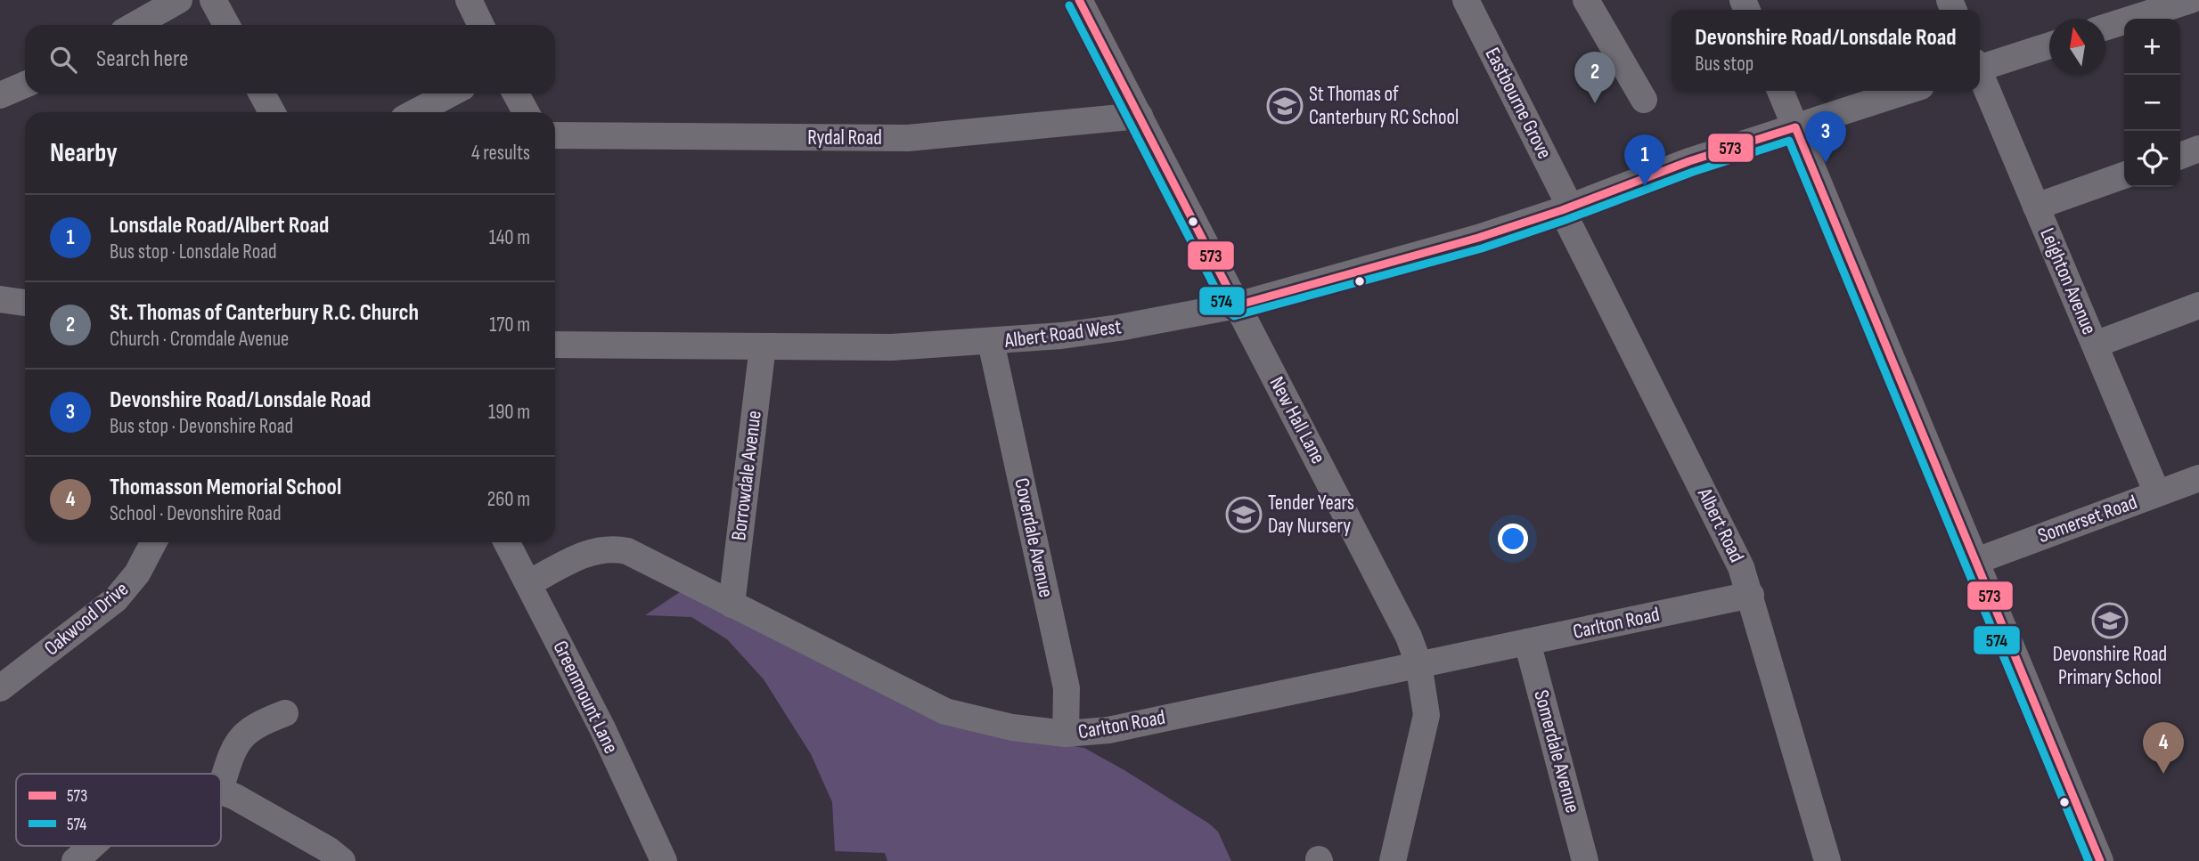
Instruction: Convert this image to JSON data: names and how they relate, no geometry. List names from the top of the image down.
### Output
{
  "streets": {
    "street": [
      "Eastbourne Grove",
      "Rydal Road",
      "Leighton Avenue",
      "Albert Road West",
      "New Hall Lane",
      "Borrowdale Avenue",
      "Somerset Road",
      "Albert Road",
      "Coverdale Avenue",
      "Oakwood Drive",
      "Carlton Road",
      "Greenmount Lane",
      "Somerdale Avenue"
    ]
  },
  "crossings": [
    ["Eastbourne Grove", "Albert Road West"],
    ["Eastbourne Grove", "Albert Road"],
    ["Rydal Road", "New Hall Lane"],
    ["Leighton Avenue", "Somerset Road"],
    ["Albert Road West", "New Hall Lane"],
    ["Albert Road West", "Borrowdale Avenue"],
    ["Albert Road West", "Albert Road"],
    ["Albert Road West", "Coverdale Avenue"],
    ["New Hall Lane", "Carlton Road"],
    ["Borrowdale Avenue", "Carlton Road"],
    ["Albert Road", "Carlton Road"],
    ["Coverdale Avenue", "Carlton Road"],
    ["Carlton Road", "Greenmount Lane"],
    ["Carlton Road", "Somerdale Avenue"]
  ],
  "places": {
    "school or university": ["St Thomas of Canterbury RC School", "Tender Years Day Nursery", "Devonshire Road Primary School"]
  },
  "lines": ["transit line 573", "transit line 574"],
  "legend": ["573", "574"],
  "north": "top",
  "page": {
    "popup": ["Devonshire Road/Lonsdale Road", "Bus stop"],
    "map_buttons": ["+", "−"],
    "search": "Search here",
    "pins": [
      "2",
      "3",
      "1",
      "4"
    ],
    "heading": ["Nearby", "4 results"],
    "list": [
      {
        "mark": "1",
        "name": "Lonsdale Road/Albert Road",
        "note": "Bus stop · Lonsdale Road",
        "value": "140 m"
      },
      {
        "mark": "2",
        "name": "St. Thomas of Canterbury R.C. Church",
        "note": "Church · Cromdale Avenue",
        "value": "170 m"
      },
      {
        "mark": "3",
        "name": "Devonshire Road/Lonsdale Road",
        "note": "Bus stop · Devonshire Road",
        "value": "190 m"
      },
      {
        "mark": "4",
        "name": "Thomasson Memorial School",
        "note": "School · Devonshire Road",
        "value": "260 m"
      }
    ]
  }
}
